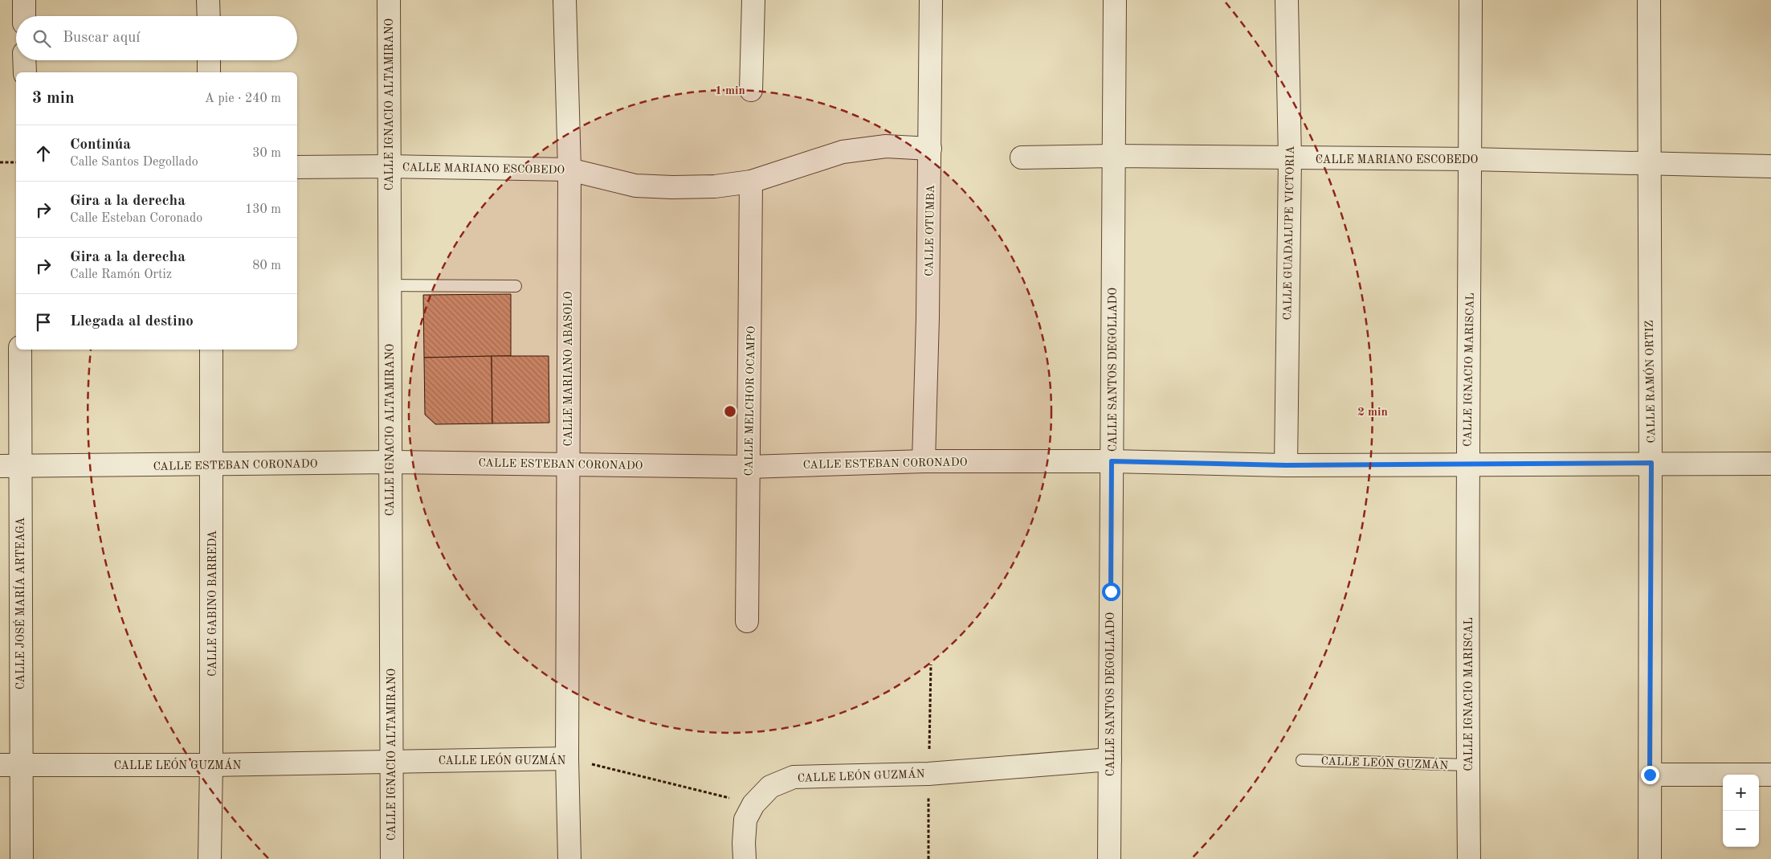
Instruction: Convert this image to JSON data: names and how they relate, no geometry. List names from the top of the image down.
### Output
{
  "streets": {
    "street": [
      "CALLE IGNACIO ALTAMIRANO",
      "CALLE MARIANO ESCOBEDO",
      "CALLE OTUMBA",
      "CALLE GUADALUPE VICTORIA",
      "CALLE MARIANO ABASOLO",
      "CALLE SANTOS DEGOLLADO",
      "CALLE IGNACIO MARISCAL",
      "CALLE RAMÓN ORTIZ",
      "CALLE MELCHOR OCAMPO",
      "CALLE ESTEBAN CORONADO",
      "CALLE JOSÉ MARÍA ARTEAGA",
      "CALLE GABINO BARREDA",
      "CALLE LEÓN GUZMÁN"
    ]
  },
  "crossings": [
    ["CALLE IGNACIO ALTAMIRANO", "CALLE MARIANO ESCOBEDO"],
    ["CALLE IGNACIO ALTAMIRANO", "CALLE ESTEBAN CORONADO"],
    ["CALLE IGNACIO ALTAMIRANO", "CALLE LEÓN GUZMÁN"],
    ["CALLE MARIANO ESCOBEDO", "CALLE OTUMBA"],
    ["CALLE MARIANO ESCOBEDO", "CALLE GUADALUPE VICTORIA"],
    ["CALLE MARIANO ESCOBEDO", "CALLE MARIANO ABASOLO"],
    ["CALLE MARIANO ESCOBEDO", "CALLE SANTOS DEGOLLADO"],
    ["CALLE MARIANO ESCOBEDO", "CALLE IGNACIO MARISCAL"],
    ["CALLE MARIANO ESCOBEDO", "CALLE RAMÓN ORTIZ"],
    ["CALLE MARIANO ESCOBEDO", "CALLE MELCHOR OCAMPO"],
    ["CALLE OTUMBA", "CALLE ESTEBAN CORONADO"],
    ["CALLE GUADALUPE VICTORIA", "CALLE ESTEBAN CORONADO"],
    ["CALLE MARIANO ABASOLO", "CALLE ESTEBAN CORONADO"],
    ["CALLE MARIANO ABASOLO", "CALLE LEÓN GUZMÁN"],
    ["CALLE SANTOS DEGOLLADO", "CALLE ESTEBAN CORONADO"],
    ["CALLE SANTOS DEGOLLADO", "CALLE LEÓN GUZMÁN"],
    ["CALLE IGNACIO MARISCAL", "CALLE ESTEBAN CORONADO"],
    ["CALLE IGNACIO MARISCAL", "CALLE LEÓN GUZMÁN"],
    ["CALLE RAMÓN ORTIZ", "CALLE ESTEBAN CORONADO"],
    ["CALLE MELCHOR OCAMPO", "CALLE ESTEBAN CORONADO"],
    ["CALLE ESTEBAN CORONADO", "CALLE JOSÉ MARÍA ARTEAGA"],
    ["CALLE ESTEBAN CORONADO", "CALLE GABINO BARREDA"],
    ["CALLE JOSÉ MARÍA ARTEAGA", "CALLE LEÓN GUZMÁN"],
    ["CALLE GABINO BARREDA", "CALLE LEÓN GUZMÁN"]
  ],
  "page": {
    "search": "Buscar aquí",
    "heading": ["3 min", "A pie · 240 m"],
    "list": [
      ["Continúa", "Calle Santos Degollado", "30 m"],
      ["Gira a la derecha", "Calle Esteban Coronado", "130 m"],
      ["Gira a la derecha", "Calle Ramón Ortiz", "80 m"],
      "Llegada al destino"
    ],
    "map_buttons": ["+", "−"]
  },
  "rings": ["1 min", "2 min"]
}
